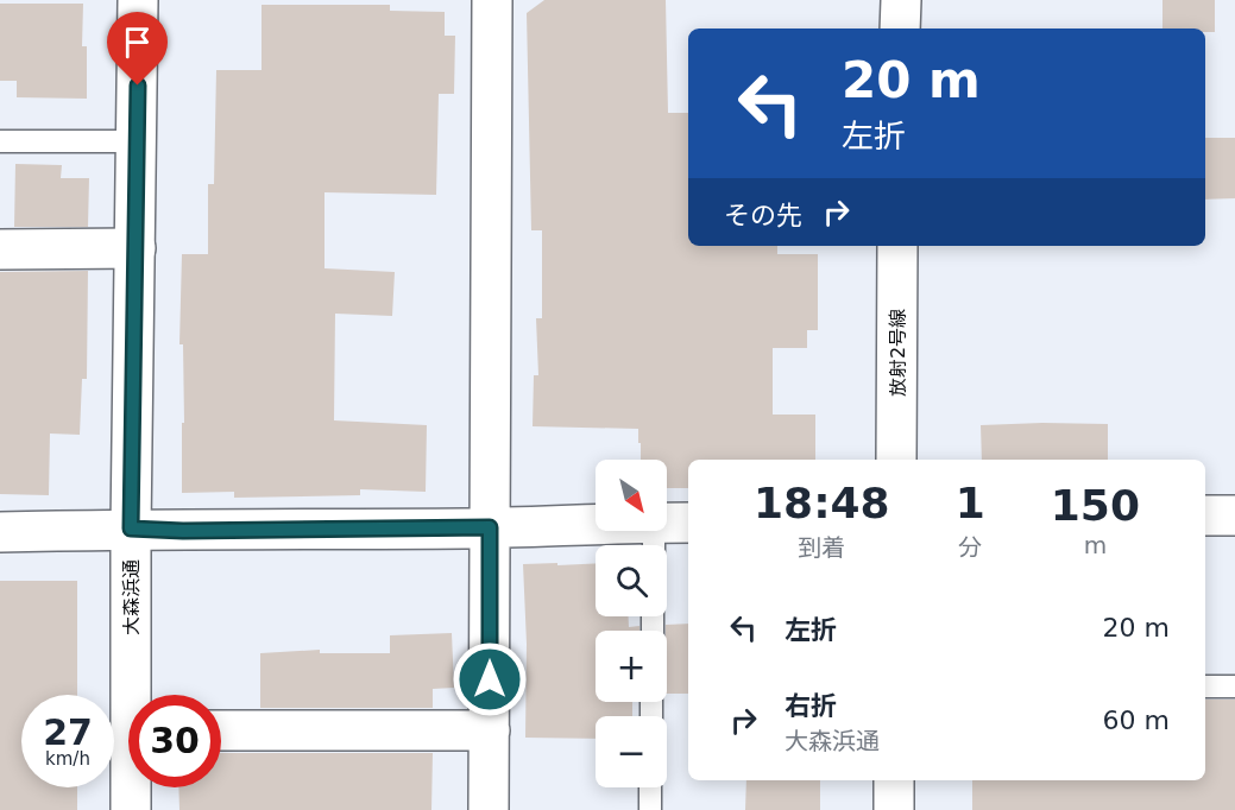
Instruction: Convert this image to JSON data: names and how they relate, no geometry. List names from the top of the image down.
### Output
{
  "streets": {
    "street": ["放射2号線", "大森浜通"]
  },
  "north": "bottom right",
  "page": {
    "turn": ["20 m", "左折"],
    "then": "その先",
    "map_buttons": ["+", "−"],
    "eta": [
      "18:48",
      "到着",
      "1",
      "分",
      "150",
      "m"
    ],
    "list": [
      {
        "name": "左折",
        "value": "20 m"
      },
      {
        "name": "右折",
        "note": "大森浜通",
        "value": "60 m"
      }
    ],
    "speed": "27 km/h",
    "limit": "30"
  }
}
